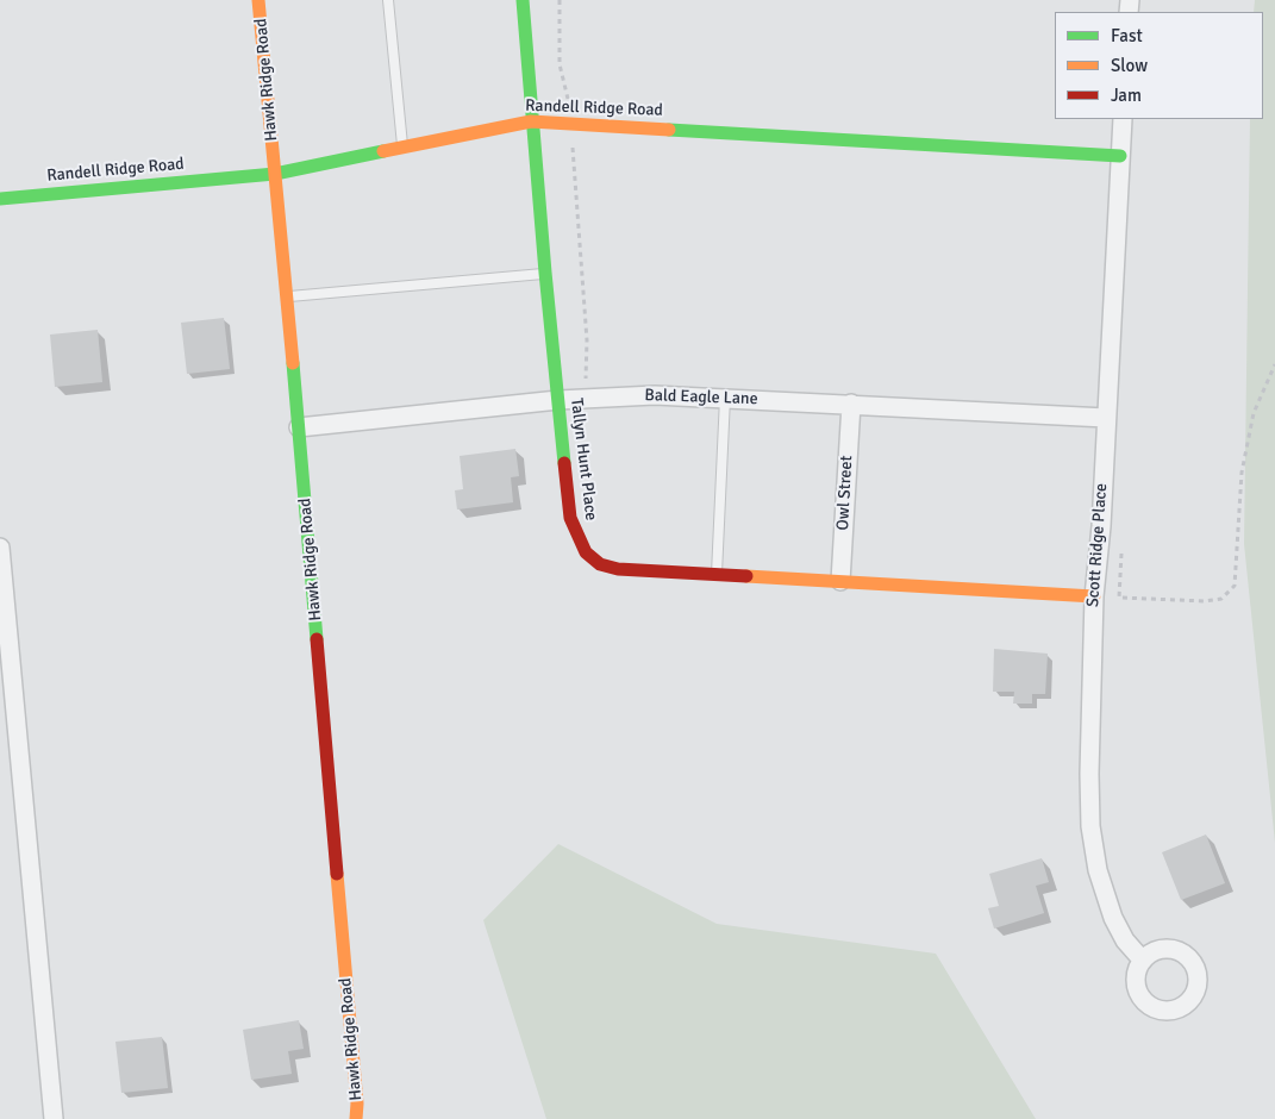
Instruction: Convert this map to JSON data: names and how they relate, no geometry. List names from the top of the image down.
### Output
{
  "streets": {
    "street": [
      "Hawk Ridge Road",
      "Randell Ridge Road",
      "Bald Eagle Lane",
      "Tallyn Hunt Place",
      "Owl Street",
      "Scott Ridge Place"
    ]
  },
  "crossings": [
    ["Hawk Ridge Road", "Randell Ridge Road"],
    ["Hawk Ridge Road", "Bald Eagle Lane"],
    ["Randell Ridge Road", "Tallyn Hunt Place"],
    ["Randell Ridge Road", "Scott Ridge Place"],
    ["Bald Eagle Lane", "Tallyn Hunt Place"],
    ["Bald Eagle Lane", "Owl Street"],
    ["Bald Eagle Lane", "Scott Ridge Place"],
    ["Tallyn Hunt Place", "Owl Street"],
    ["Tallyn Hunt Place", "Scott Ridge Place"]
  ],
  "legend": ["Fast", "Slow", "Jam"]
}
